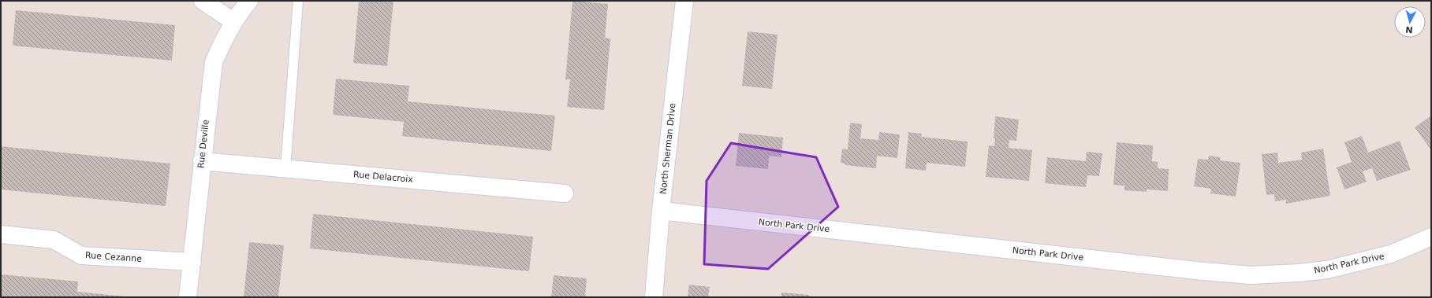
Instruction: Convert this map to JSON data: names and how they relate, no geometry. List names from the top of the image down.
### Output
{
  "streets": {
    "street": [
      "Rue Deville",
      "North Sherman Drive",
      "Rue Delacroix",
      "North Park Drive",
      "Rue Cezanne"
    ]
  },
  "crossings": [
    ["Rue Deville", "Rue Delacroix"],
    ["Rue Deville", "Rue Cezanne"],
    ["North Sherman Drive", "North Park Drive"]
  ],
  "north": "bottom"
}
